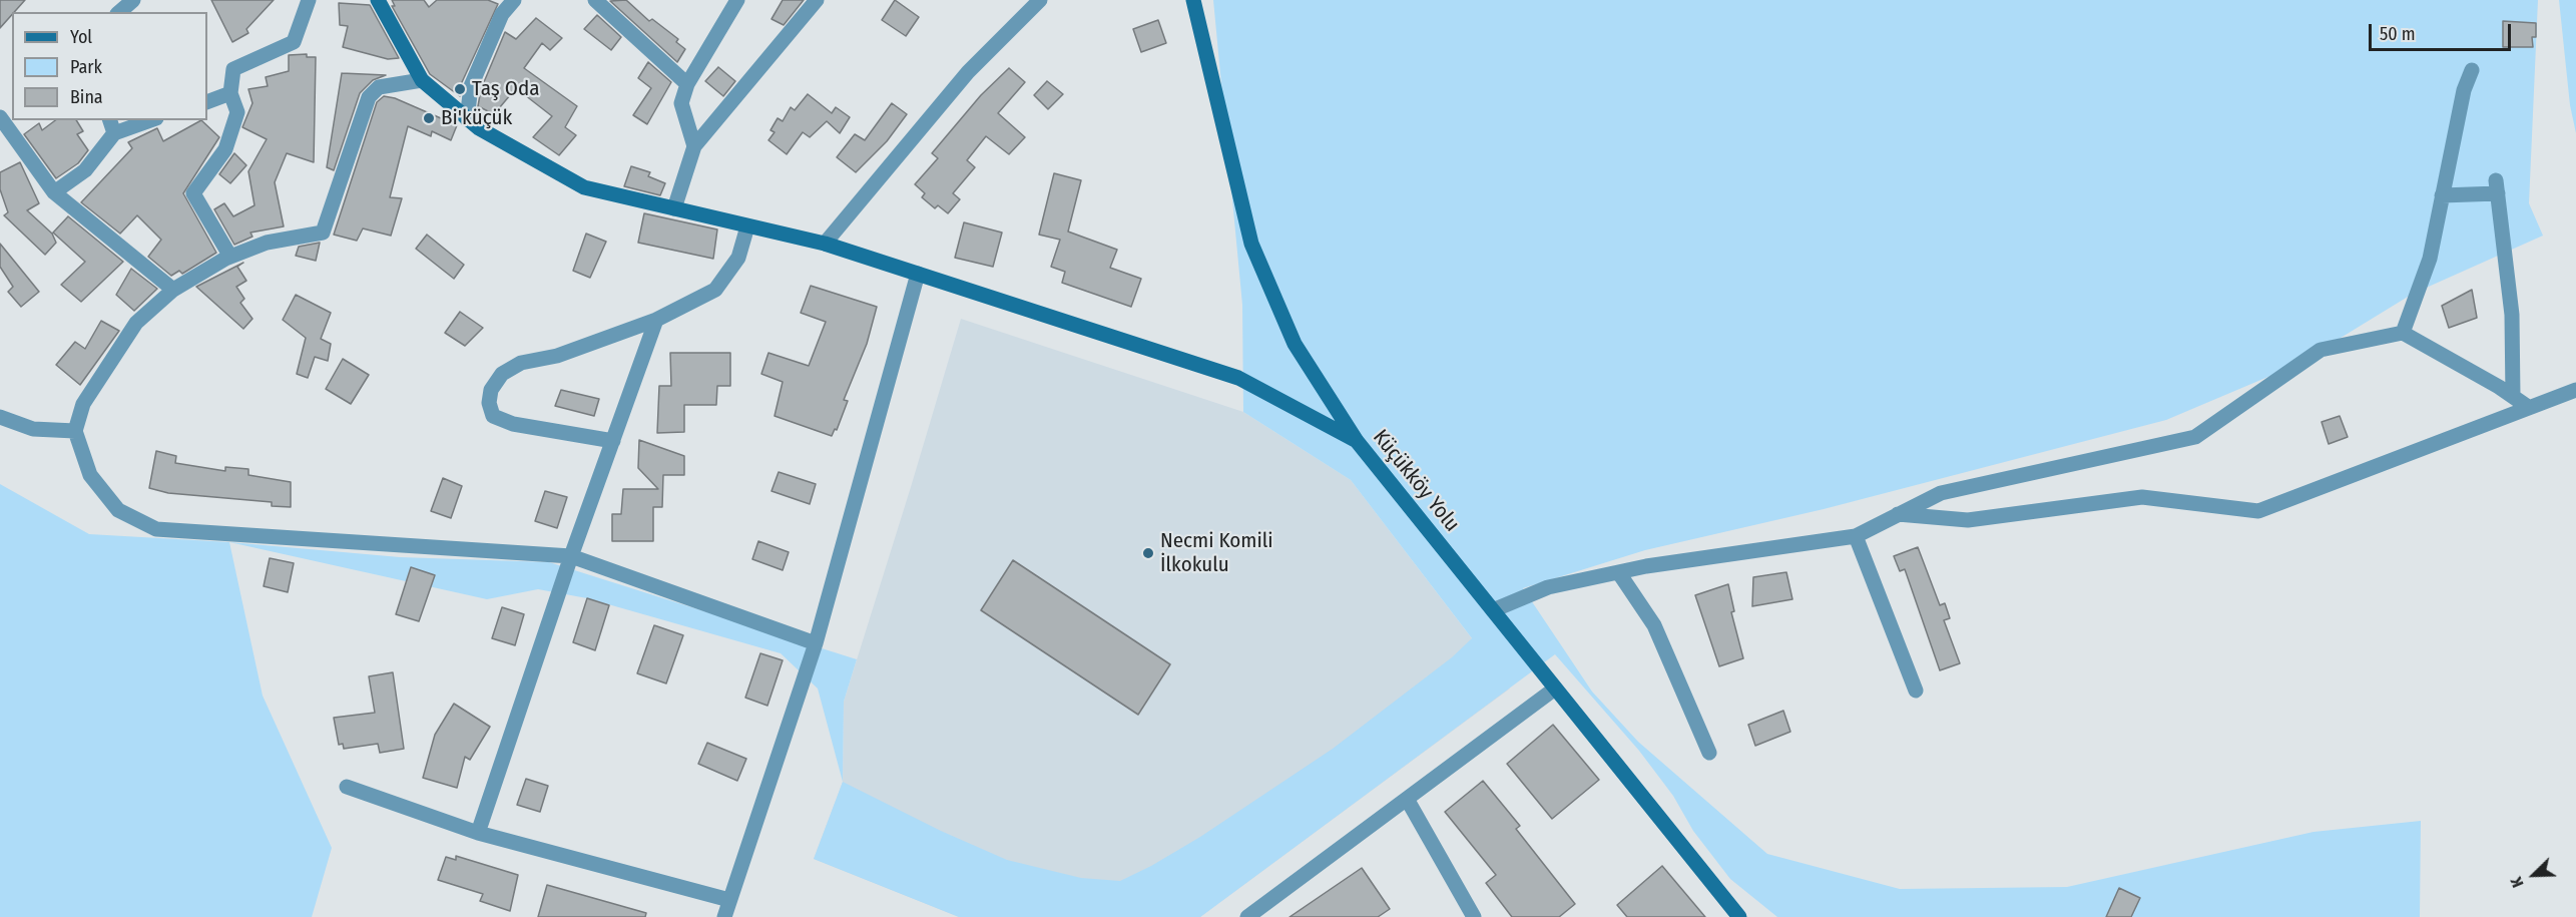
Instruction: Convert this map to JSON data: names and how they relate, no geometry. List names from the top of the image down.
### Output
{
  "streets": {
    "street": ["Küçükköy Yolu"]
  },
  "places": ["Taş Oda", "Bi'küçük", "Necmi Komili İlkokulu"],
  "legend": ["Yol", "Park", "Bina"],
  "scale_bar": "50 m",
  "north": "bottom left"
}
